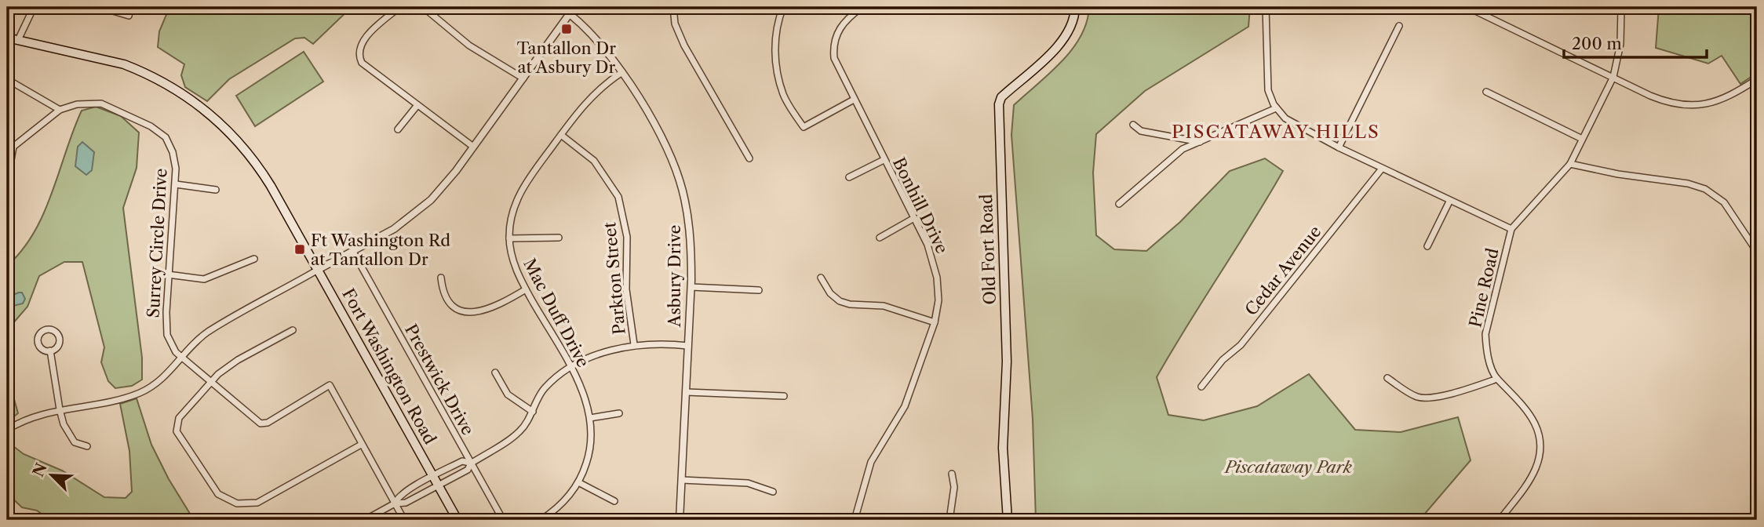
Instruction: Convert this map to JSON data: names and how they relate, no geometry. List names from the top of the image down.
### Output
{
  "streets": {
    "main road": ["Old Fort Road", "Fort Washington Road"],
    "street": [
      "Bonhill Drive",
      "Surrey Circle Drive",
      "Cedar Avenue",
      "Asbury Drive",
      "Parkton Street",
      "Pine Road",
      "Mac Duff Drive",
      "Prestwick Drive"
    ]
  },
  "crossings": [
    ["Asbury Drive", "Mac Duff Drive"],
    ["Parkton Street", "Mac Duff Drive"]
  ],
  "districts": ["PISCATAWAY HILLS"],
  "parks": ["Piscataway Park"],
  "places": {
    "transit": ["Tantallon Dr at Asbury Dr", "Ft Washington Rd at Tantallon Dr"]
  },
  "scale_bar": "200 m",
  "north": "top left"
}
